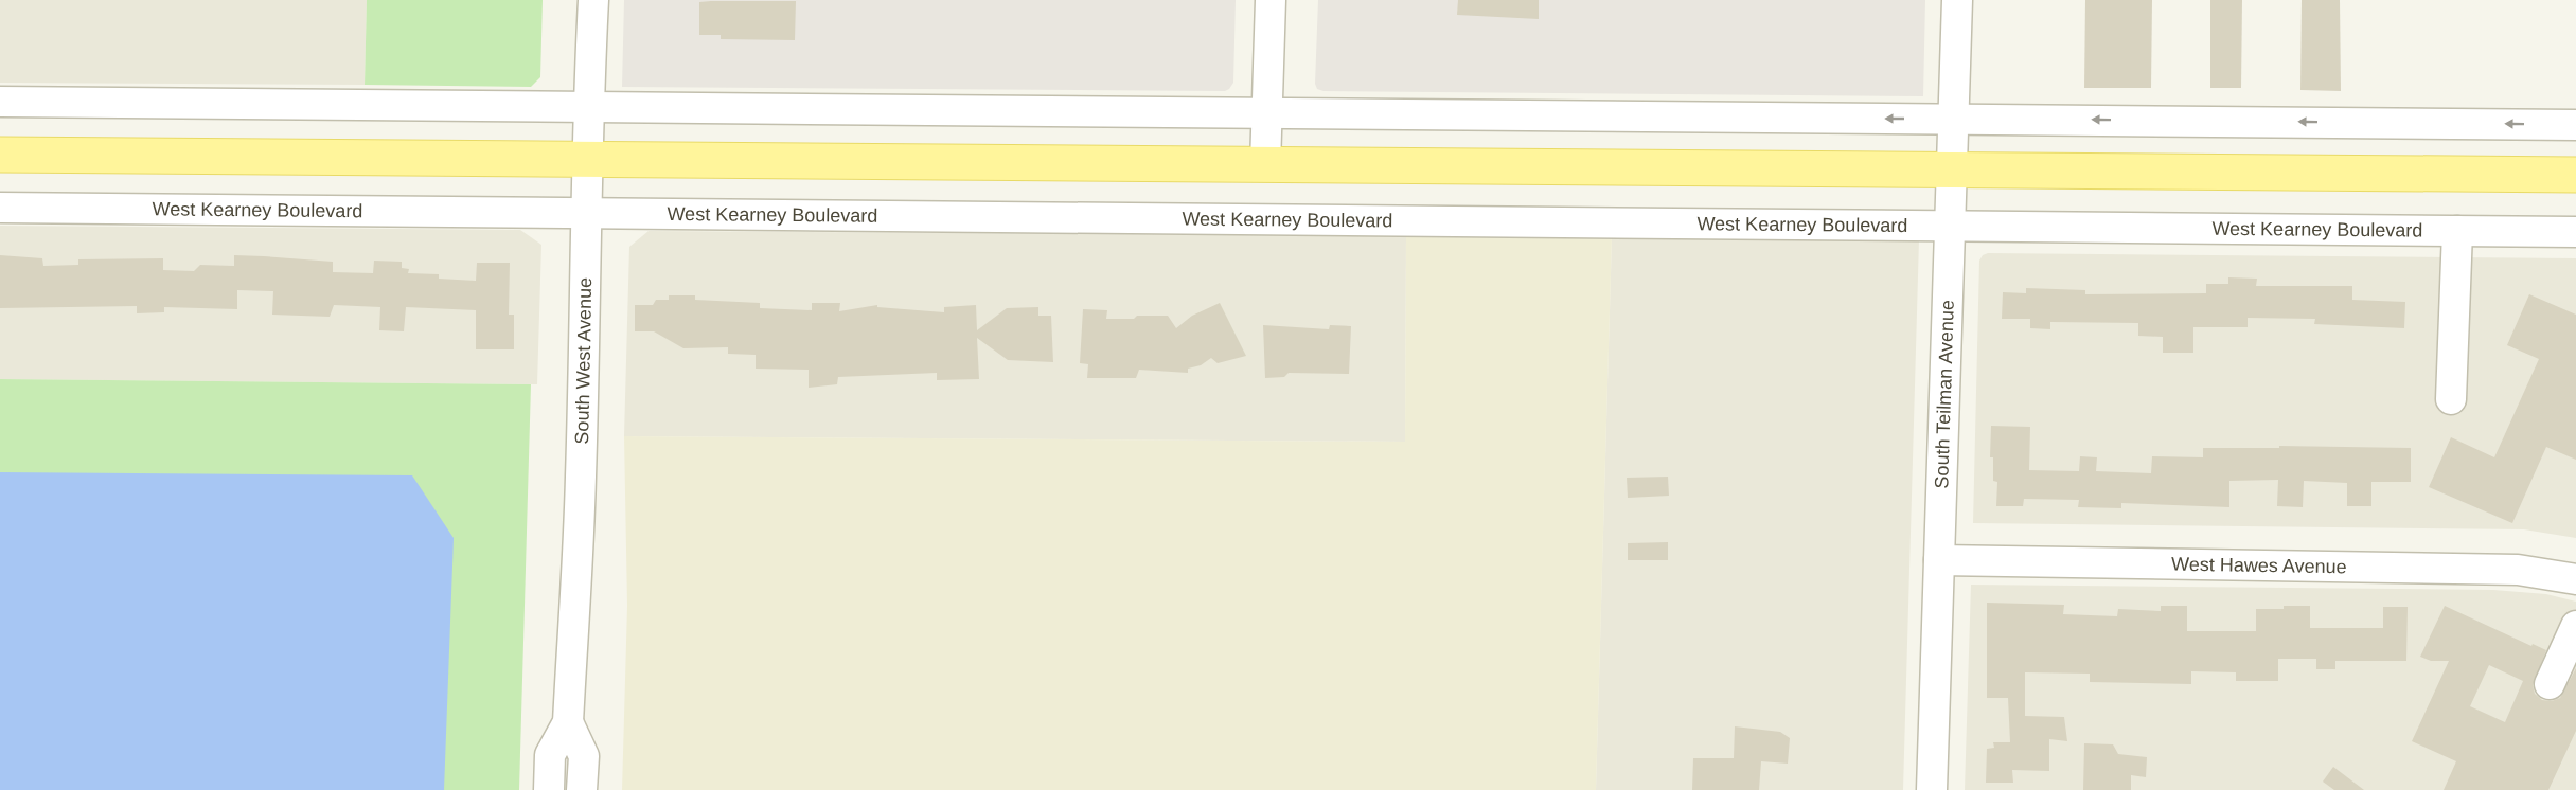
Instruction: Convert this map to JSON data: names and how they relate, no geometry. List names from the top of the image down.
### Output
{
  "streets": {
    "street": [
      "West Kearney Boulevard",
      "South West Avenue",
      "South Teilman Avenue",
      "West Hawes Avenue"
    ]
  },
  "crossings": [
    ["West Kearney Boulevard", "South West Avenue"],
    ["West Kearney Boulevard", "South Teilman Avenue"],
    ["South Teilman Avenue", "West Hawes Avenue"]
  ]
}
